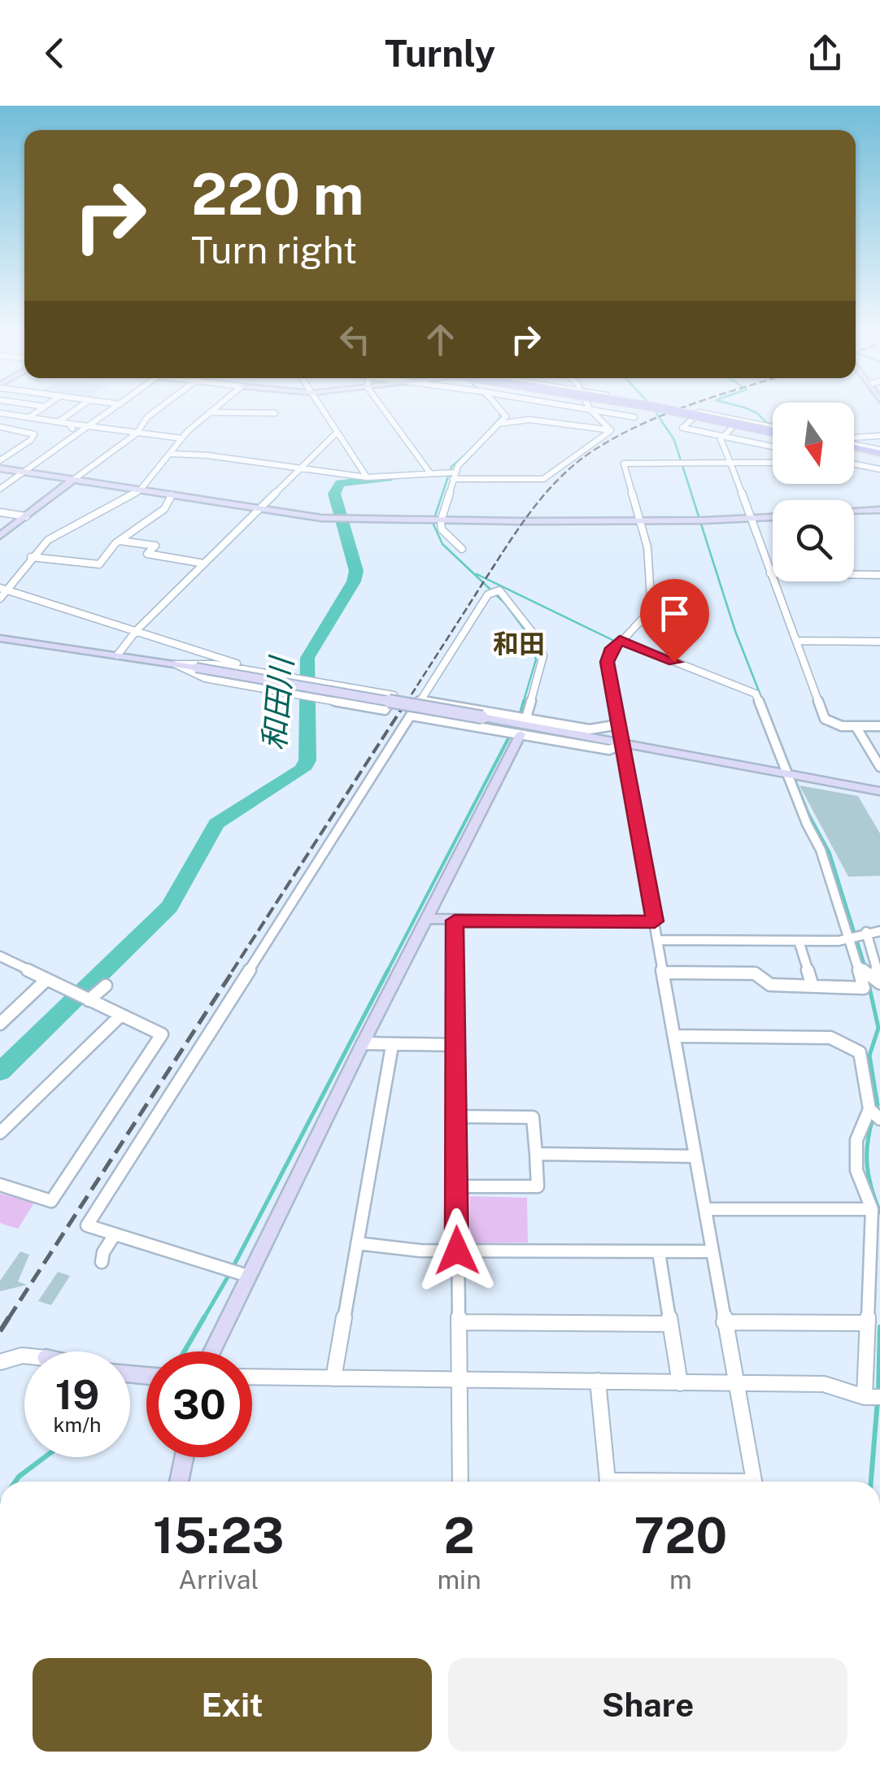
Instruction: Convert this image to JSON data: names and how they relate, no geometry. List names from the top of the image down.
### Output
{
  "districts": ["和田"],
  "water": ["和田川"],
  "north": "bottom",
  "page": {
    "header": "Turnly",
    "turn": ["220 m", "Turn right"],
    "speed": "19 km/h",
    "limit": "30",
    "eta": [
      "15:23",
      "Arrival",
      "2",
      "min",
      "720",
      "m"
    ],
    "buttons": ["Exit", "Share"]
  }
}
